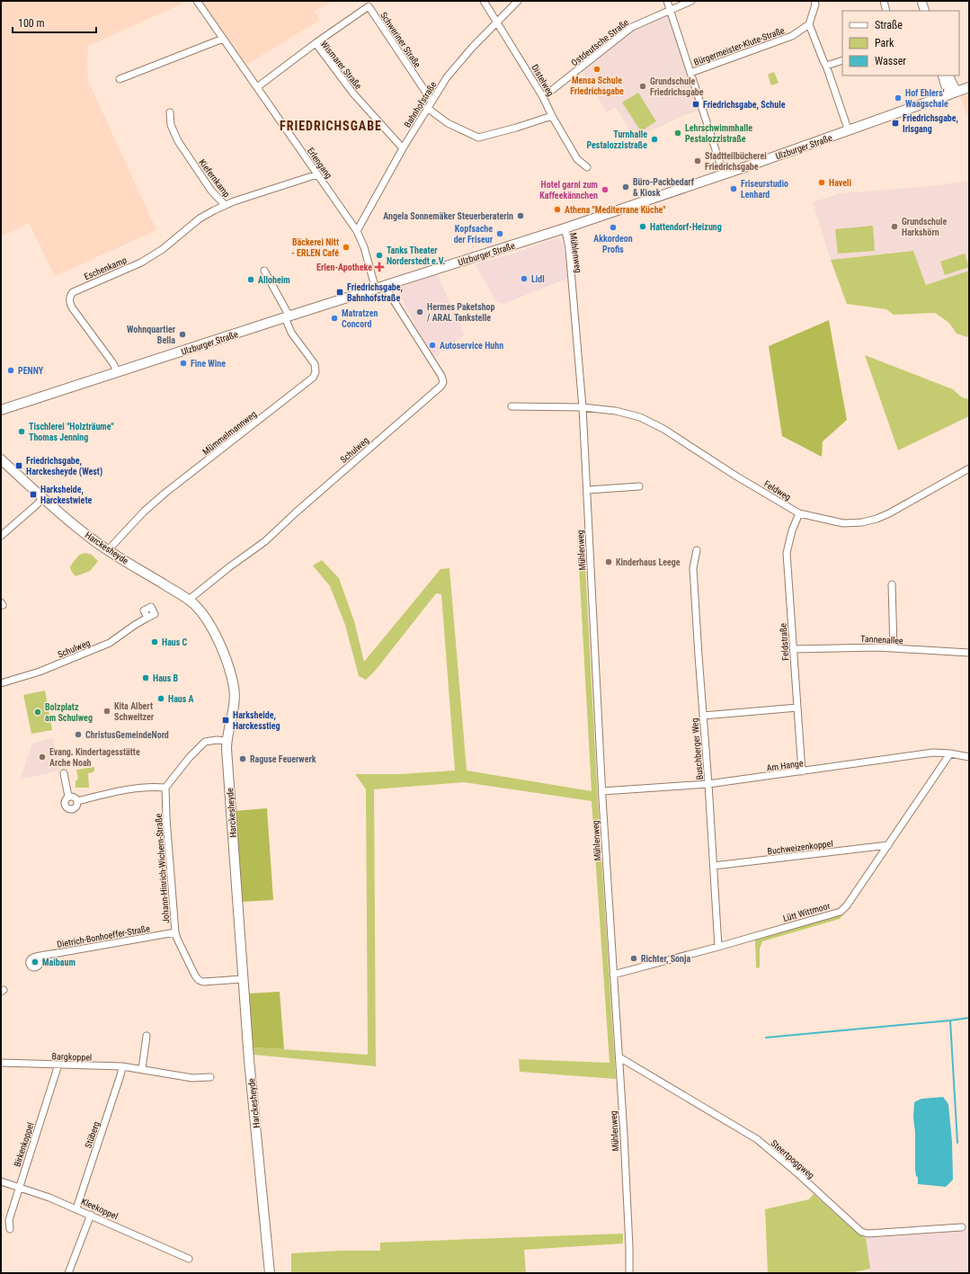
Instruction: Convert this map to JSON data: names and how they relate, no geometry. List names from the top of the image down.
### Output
{
  "streets": {
    "main road": ["Ulzburger Straße", "Harckesheyde"],
    "street": [
      "Schweriner Straße",
      "Ostdeutsche Straße",
      "Bürgermeister-Klute-Straße",
      "Wismarer Straße",
      "Distelweg",
      "Bahnhofstraße",
      "Erlengang",
      "Kiefernkamp",
      "Mühlenweg",
      "Eschenkamp",
      "Mümmelmannweg",
      "Schulweg",
      "Feldweg",
      "Tannenallee",
      "Feldstraße",
      "Buschberger Weg",
      "Am Hange",
      "Buchweizenkoppel",
      "Johann-Hinrich-Wichern-Straße",
      "Lütt Wittmoor",
      "Dietrich-Bonhoeffer-Straße",
      "Bargkoppel",
      "Stüberg",
      "Birkenkoppel",
      "Steertpoggweg",
      "Kleekoppel"
    ]
  },
  "crossings": [
    ["Schweriner Straße", "Wismarer Straße"],
    ["Schweriner Straße", "Bahnhofstraße"],
    ["Ostdeutsche Straße", "Distelweg"],
    ["Wismarer Straße", "Bahnhofstraße"],
    ["Wismarer Straße", "Erlengang"],
    ["Distelweg", "Bahnhofstraße"],
    ["Bahnhofstraße", "Erlengang"],
    ["Ulzburger Straße", "Erlengang"],
    ["Ulzburger Straße", "Mühlenweg"],
    ["Ulzburger Straße", "Eschenkamp"],
    ["Ulzburger Straße", "Mümmelmannweg"],
    ["Ulzburger Straße", "Schulweg"],
    ["Erlengang", "Kiefernkamp"],
    ["Kiefernkamp", "Eschenkamp"],
    ["Mühlenweg", "Feldweg"],
    ["Mühlenweg", "Am Hange"],
    ["Mühlenweg", "Lütt Wittmoor"],
    ["Mühlenweg", "Steertpoggweg"],
    ["Mümmelmannweg", "Harckesheyde"],
    ["Schulweg", "Harckesheyde"],
    ["Feldweg", "Feldstraße"],
    ["Harckesheyde", "Johann-Hinrich-Wichern-Straße"],
    ["Tannenallee", "Feldstraße"],
    ["Feldstraße", "Am Hange"],
    ["Buschberger Weg", "Am Hange"],
    ["Buschberger Weg", "Buchweizenkoppel"],
    ["Buschberger Weg", "Lütt Wittmoor"],
    ["Am Hange", "Lütt Wittmoor"],
    ["Buchweizenkoppel", "Lütt Wittmoor"],
    ["Johann-Hinrich-Wichern-Straße", "Dietrich-Bonhoeffer-Straße"],
    ["Bargkoppel", "Stüberg"],
    ["Bargkoppel", "Birkenkoppel"],
    ["Stüberg", "Kleekoppel"],
    ["Birkenkoppel", "Kleekoppel"]
  ],
  "districts": ["FRIEDRICHSGABE"],
  "places": {
    "other": [
      "Mensa Schule Friedrichsgabe",
      "Grundschule Friedrichsgabe",
      "Hof Ehlers' Waagschale",
      "Lehrschwimmhalle Pestalozzistraße",
      "Turnhalle Pestalozzistraße",
      "Stadtteilbücherei Friedrichsgabe",
      "Haveli",
      "Büro-Packbedarf & Kiosk",
      "Friseurstudio Lenhard",
      "Hotel garni zum Kaffeekännchen",
      "Athena \"Mediterrane Küche\"",
      "Angela Sonnemäker Steuerberaterin",
      "Hattendorf-Heizung",
      "Grundschule Harkshörn",
      "Akkordeon Profis",
      "Kopfsache der Friseur",
      "Bäckerei Nitt - ERLEN Café",
      "Tanks Theater Norderstedt e.V.",
      "Lidl",
      "Alloheim",
      "Hermes Paketshop / ARAL Tankstelle",
      "Matratzen Concord",
      "Wohnquartier Bella",
      "Autoservice Huhn",
      "Fine Wine",
      "PENNY",
      "Tischlerei \"Holzträume\" Thomas Jenning",
      "Kinderhaus Leege",
      "Haus C",
      "Haus B",
      "Haus A",
      "Kita Albert Schweitzer",
      "Bolzplatz am Schulweg",
      "ChristusGemeindeNord",
      "Evang. Kindertagesstätte Arche Noah",
      "Raguse Feuerwerk",
      "Richter, Sonja",
      "Maibaum"
    ],
    "transit": [
      "Friedrichsgabe, Schule",
      "Friedrichsgabe, Irisgang",
      "Friedrichsgabe, Bahnhofstraße",
      "Friedrichsgabe, Harckesheyde (West)",
      "Harksheide, Harckestwiete",
      "Harksheide, Harckesstieg"
    ],
    "health": ["Erlen-Apotheke"]
  },
  "legend": ["Straße", "Park", "Wasser"],
  "scale_bar": "100 m"
}
